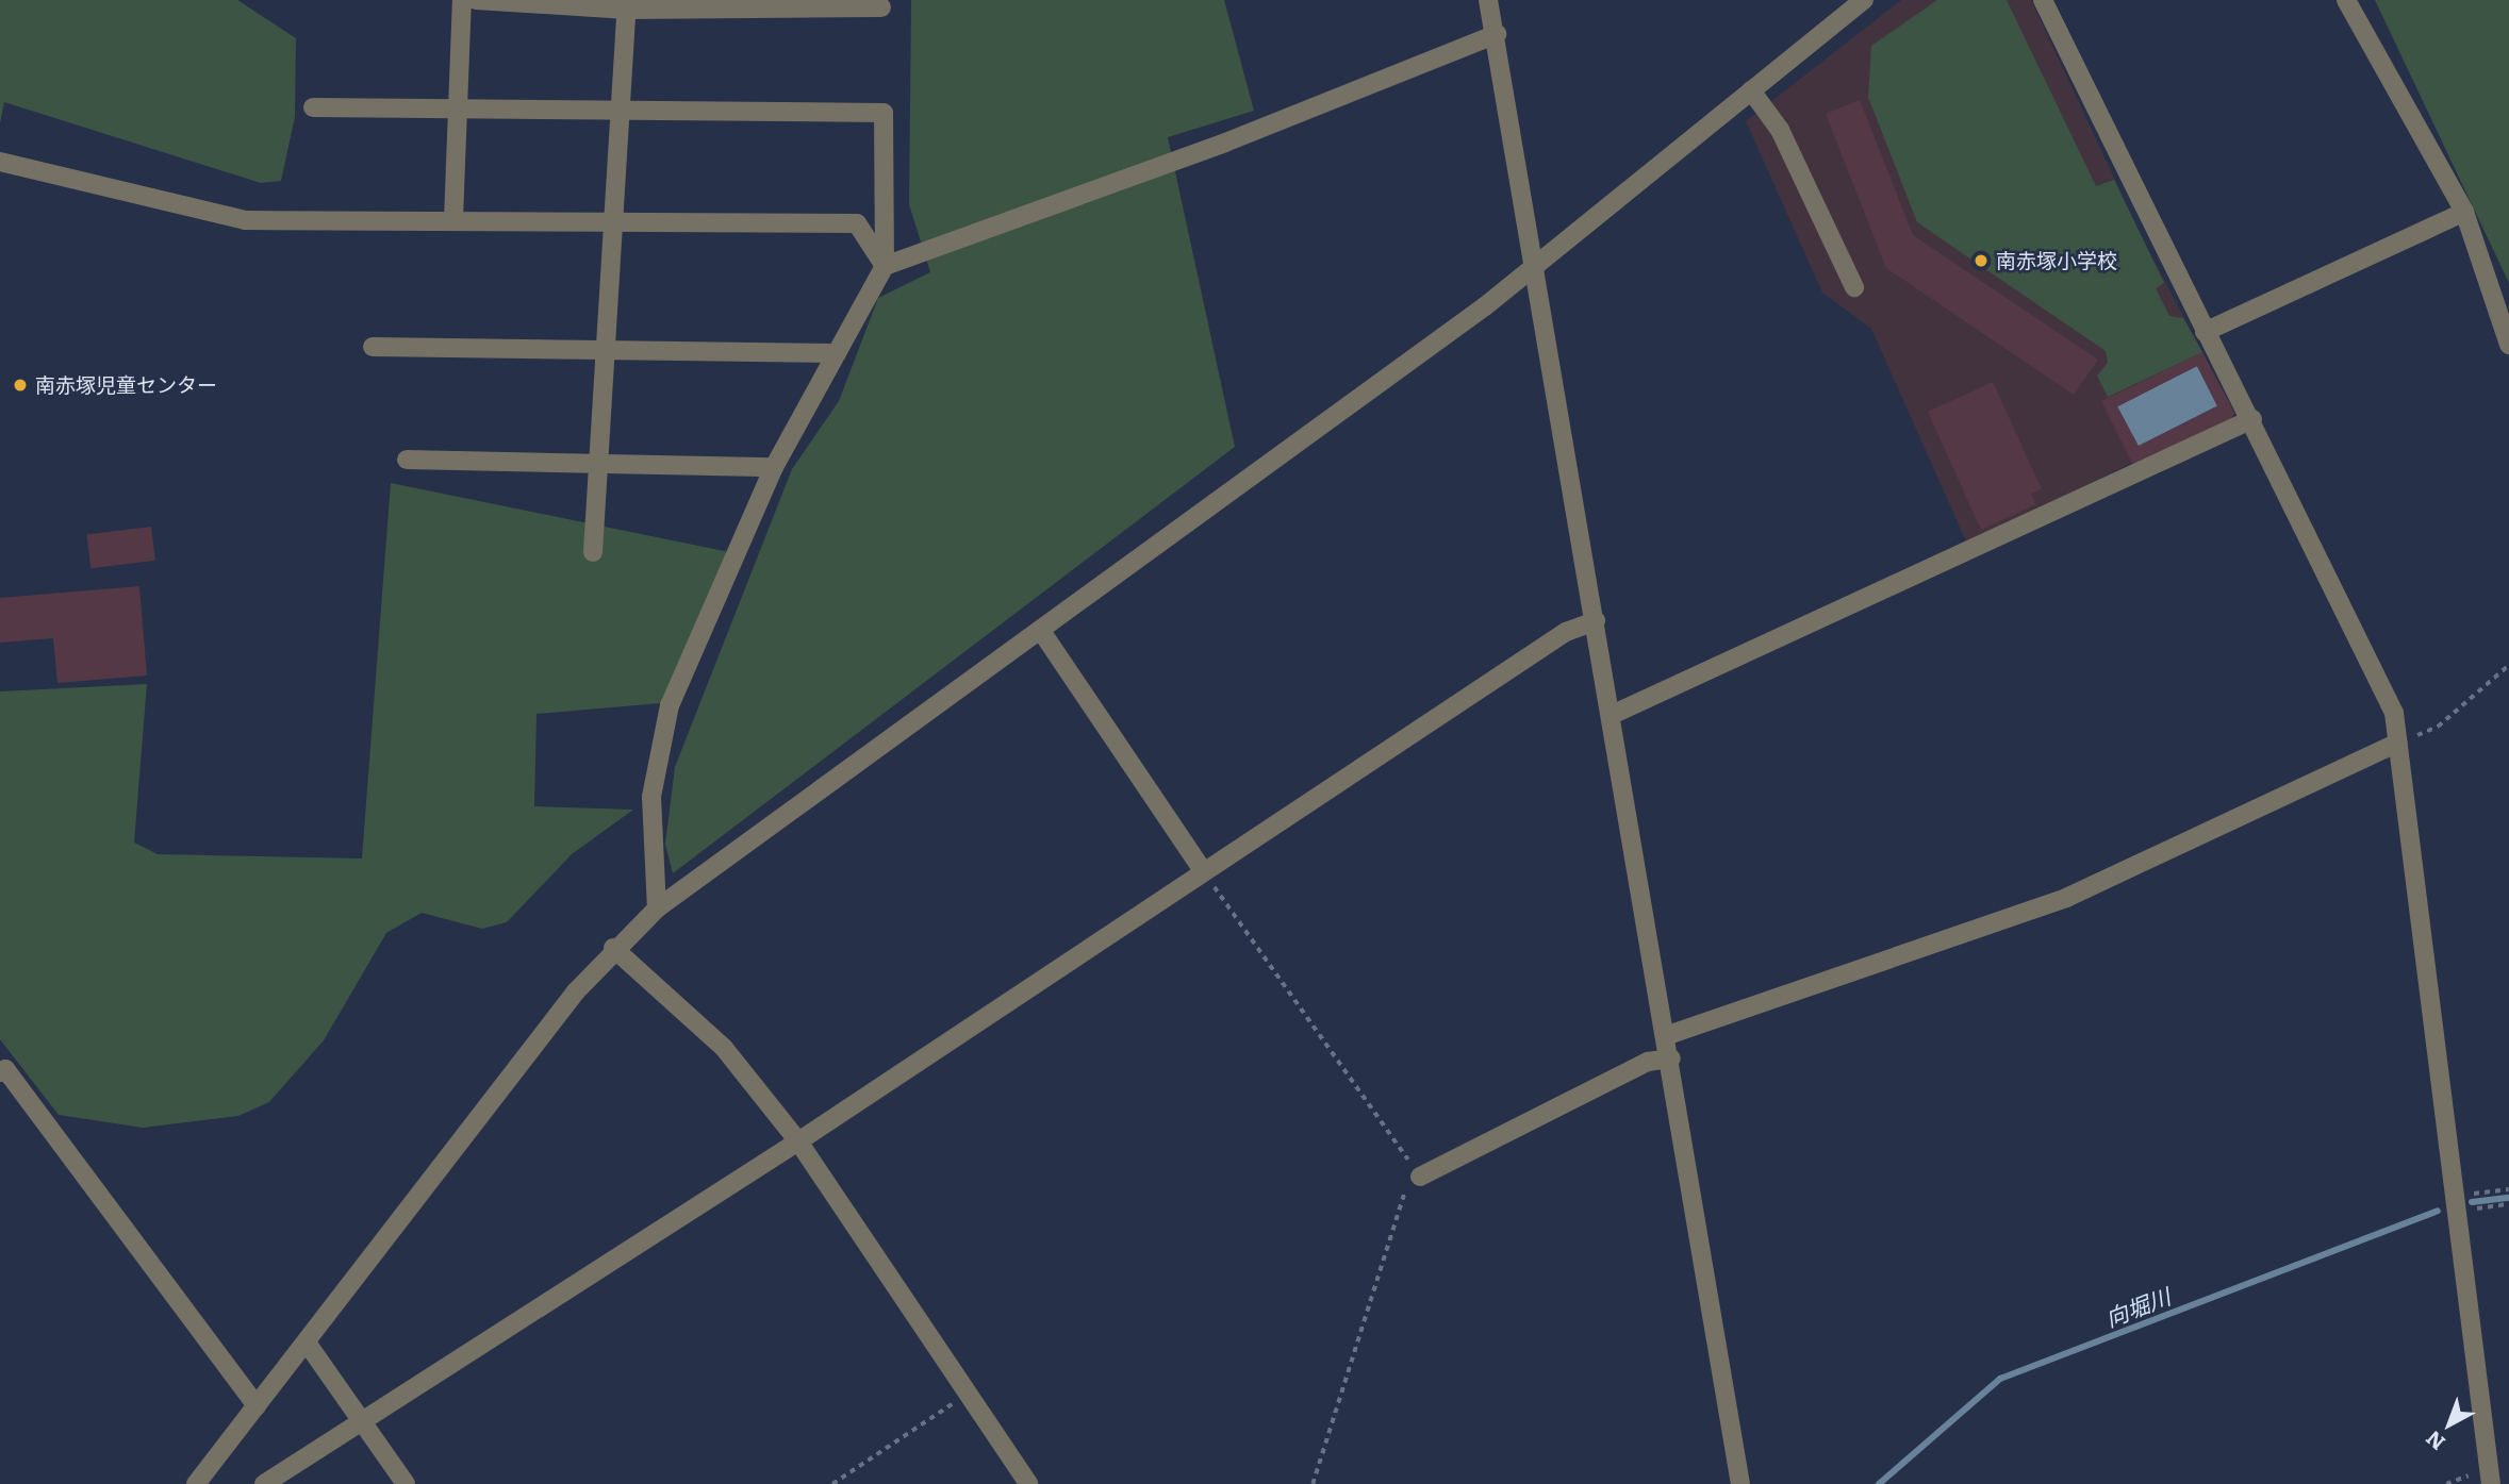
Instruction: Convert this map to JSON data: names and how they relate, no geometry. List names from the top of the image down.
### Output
{
  "water": ["向堀川"],
  "places": ["南赤塚小学校", "南赤塚児童センター"],
  "north": "bottom left"
}
